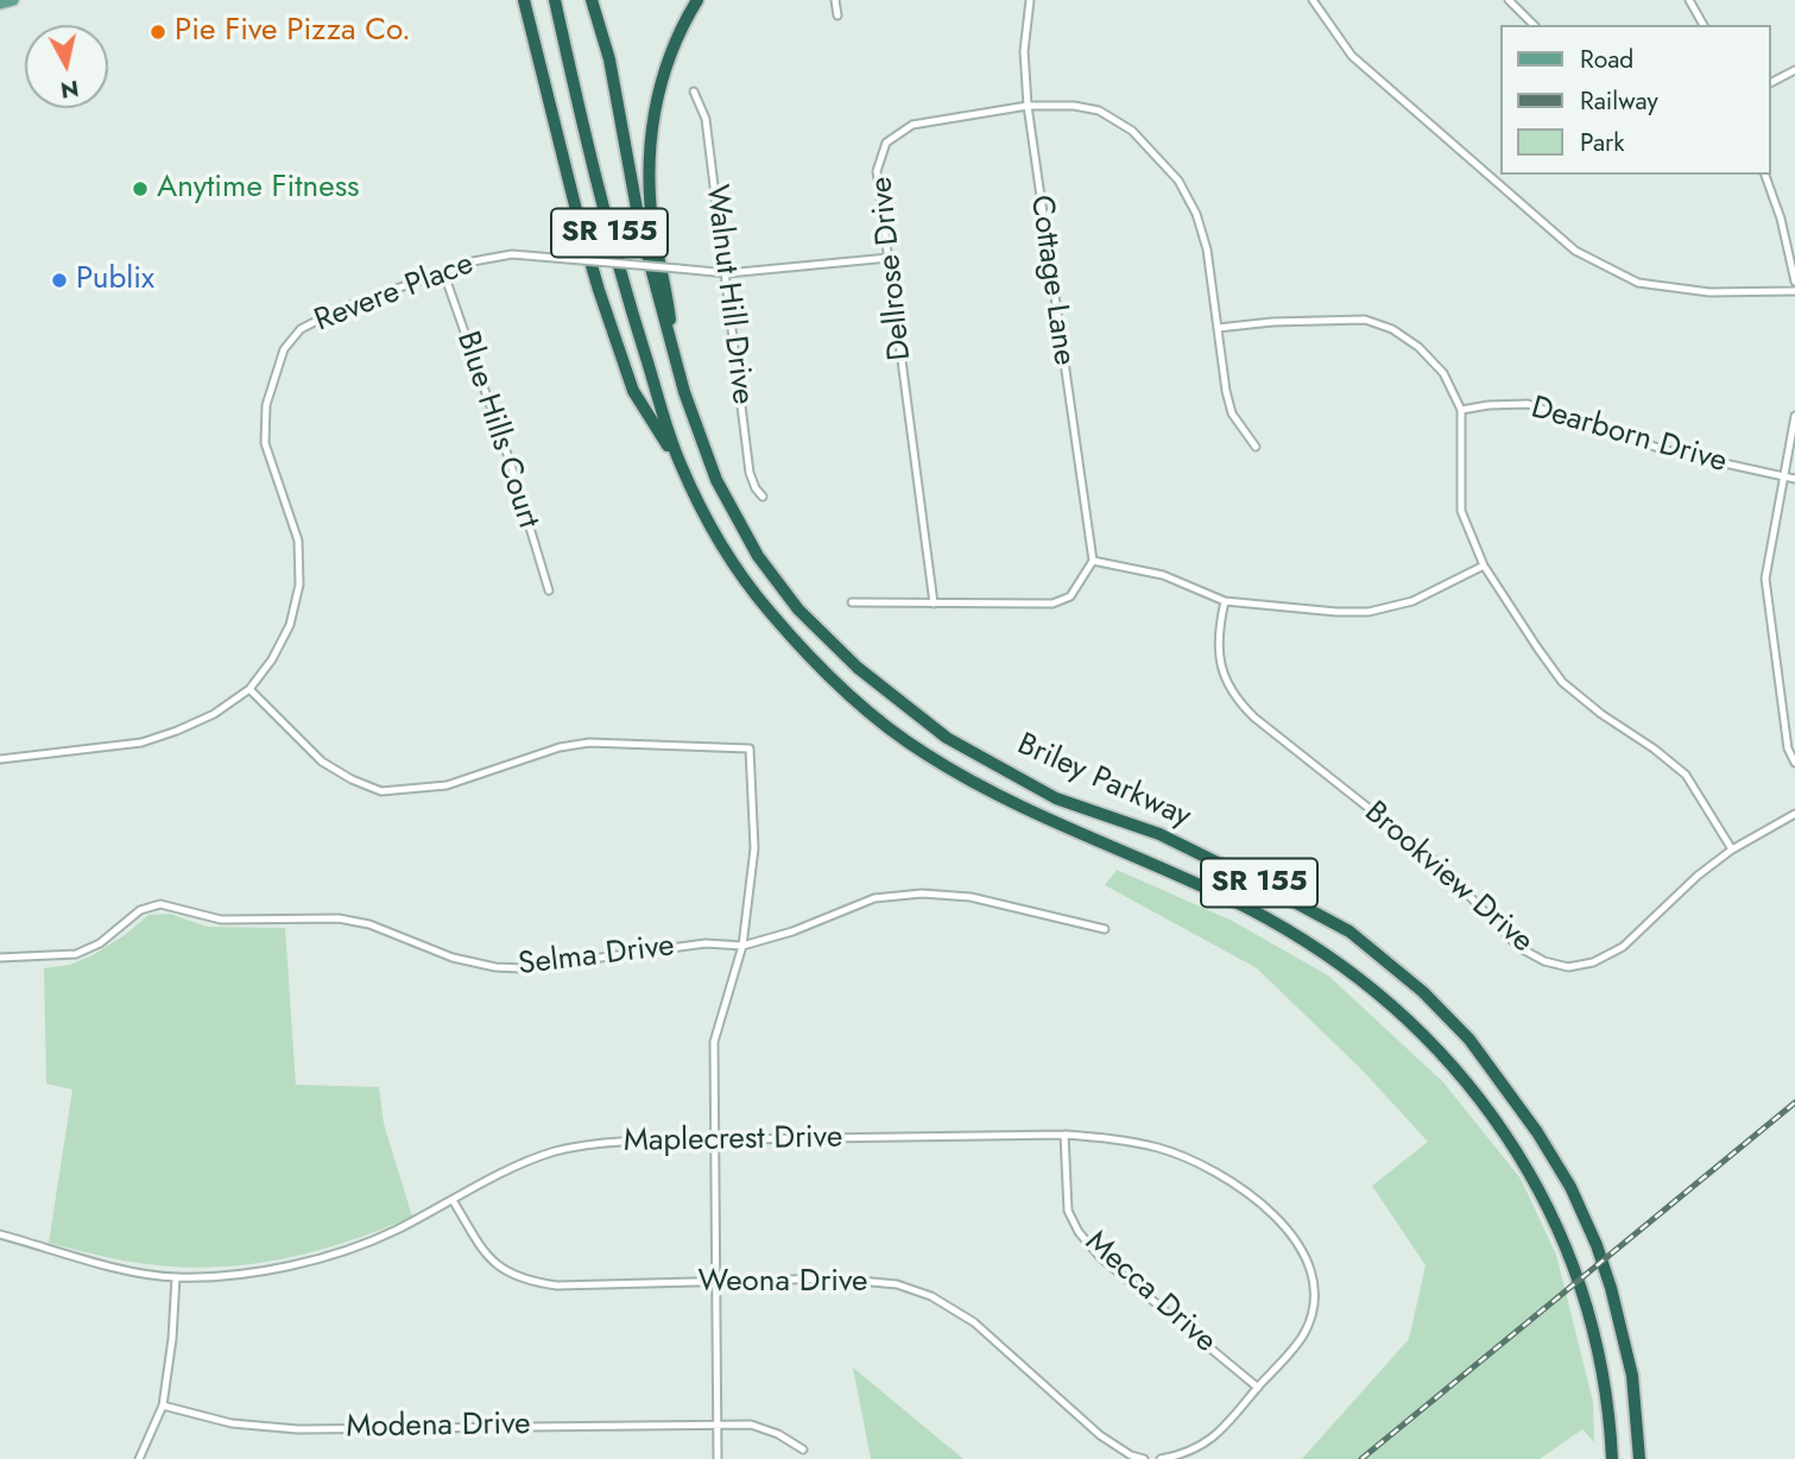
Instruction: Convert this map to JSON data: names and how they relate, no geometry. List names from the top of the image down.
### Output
{
  "streets": {
    "highway": ["SR 155", "Briley Parkway"],
    "street": [
      "Dellrose Drive",
      "Cottage Lane",
      "Revere Place",
      "Walnut Hill Drive",
      "Blue Hills Court",
      "Dearborn Drive",
      "Brookview Drive",
      "Selma Drive",
      "Maplecrest Drive",
      "Weona Drive",
      "Mecca Drive",
      "Modena Drive"
    ]
  },
  "crossings": [
    ["Dellrose Drive", "Cottage Lane"],
    ["Dellrose Drive", "Revere Place"],
    ["Revere Place", "Walnut Hill Drive"],
    ["Revere Place", "Blue Hills Court"],
    ["Maplecrest Drive", "Weona Drive"],
    ["Maplecrest Drive", "Mecca Drive"]
  ],
  "places": ["Pie Five Pizza Co.", "Anytime Fitness", "Publix"],
  "legend": ["Road", "Railway", "Park"],
  "north": "bottom"
}
